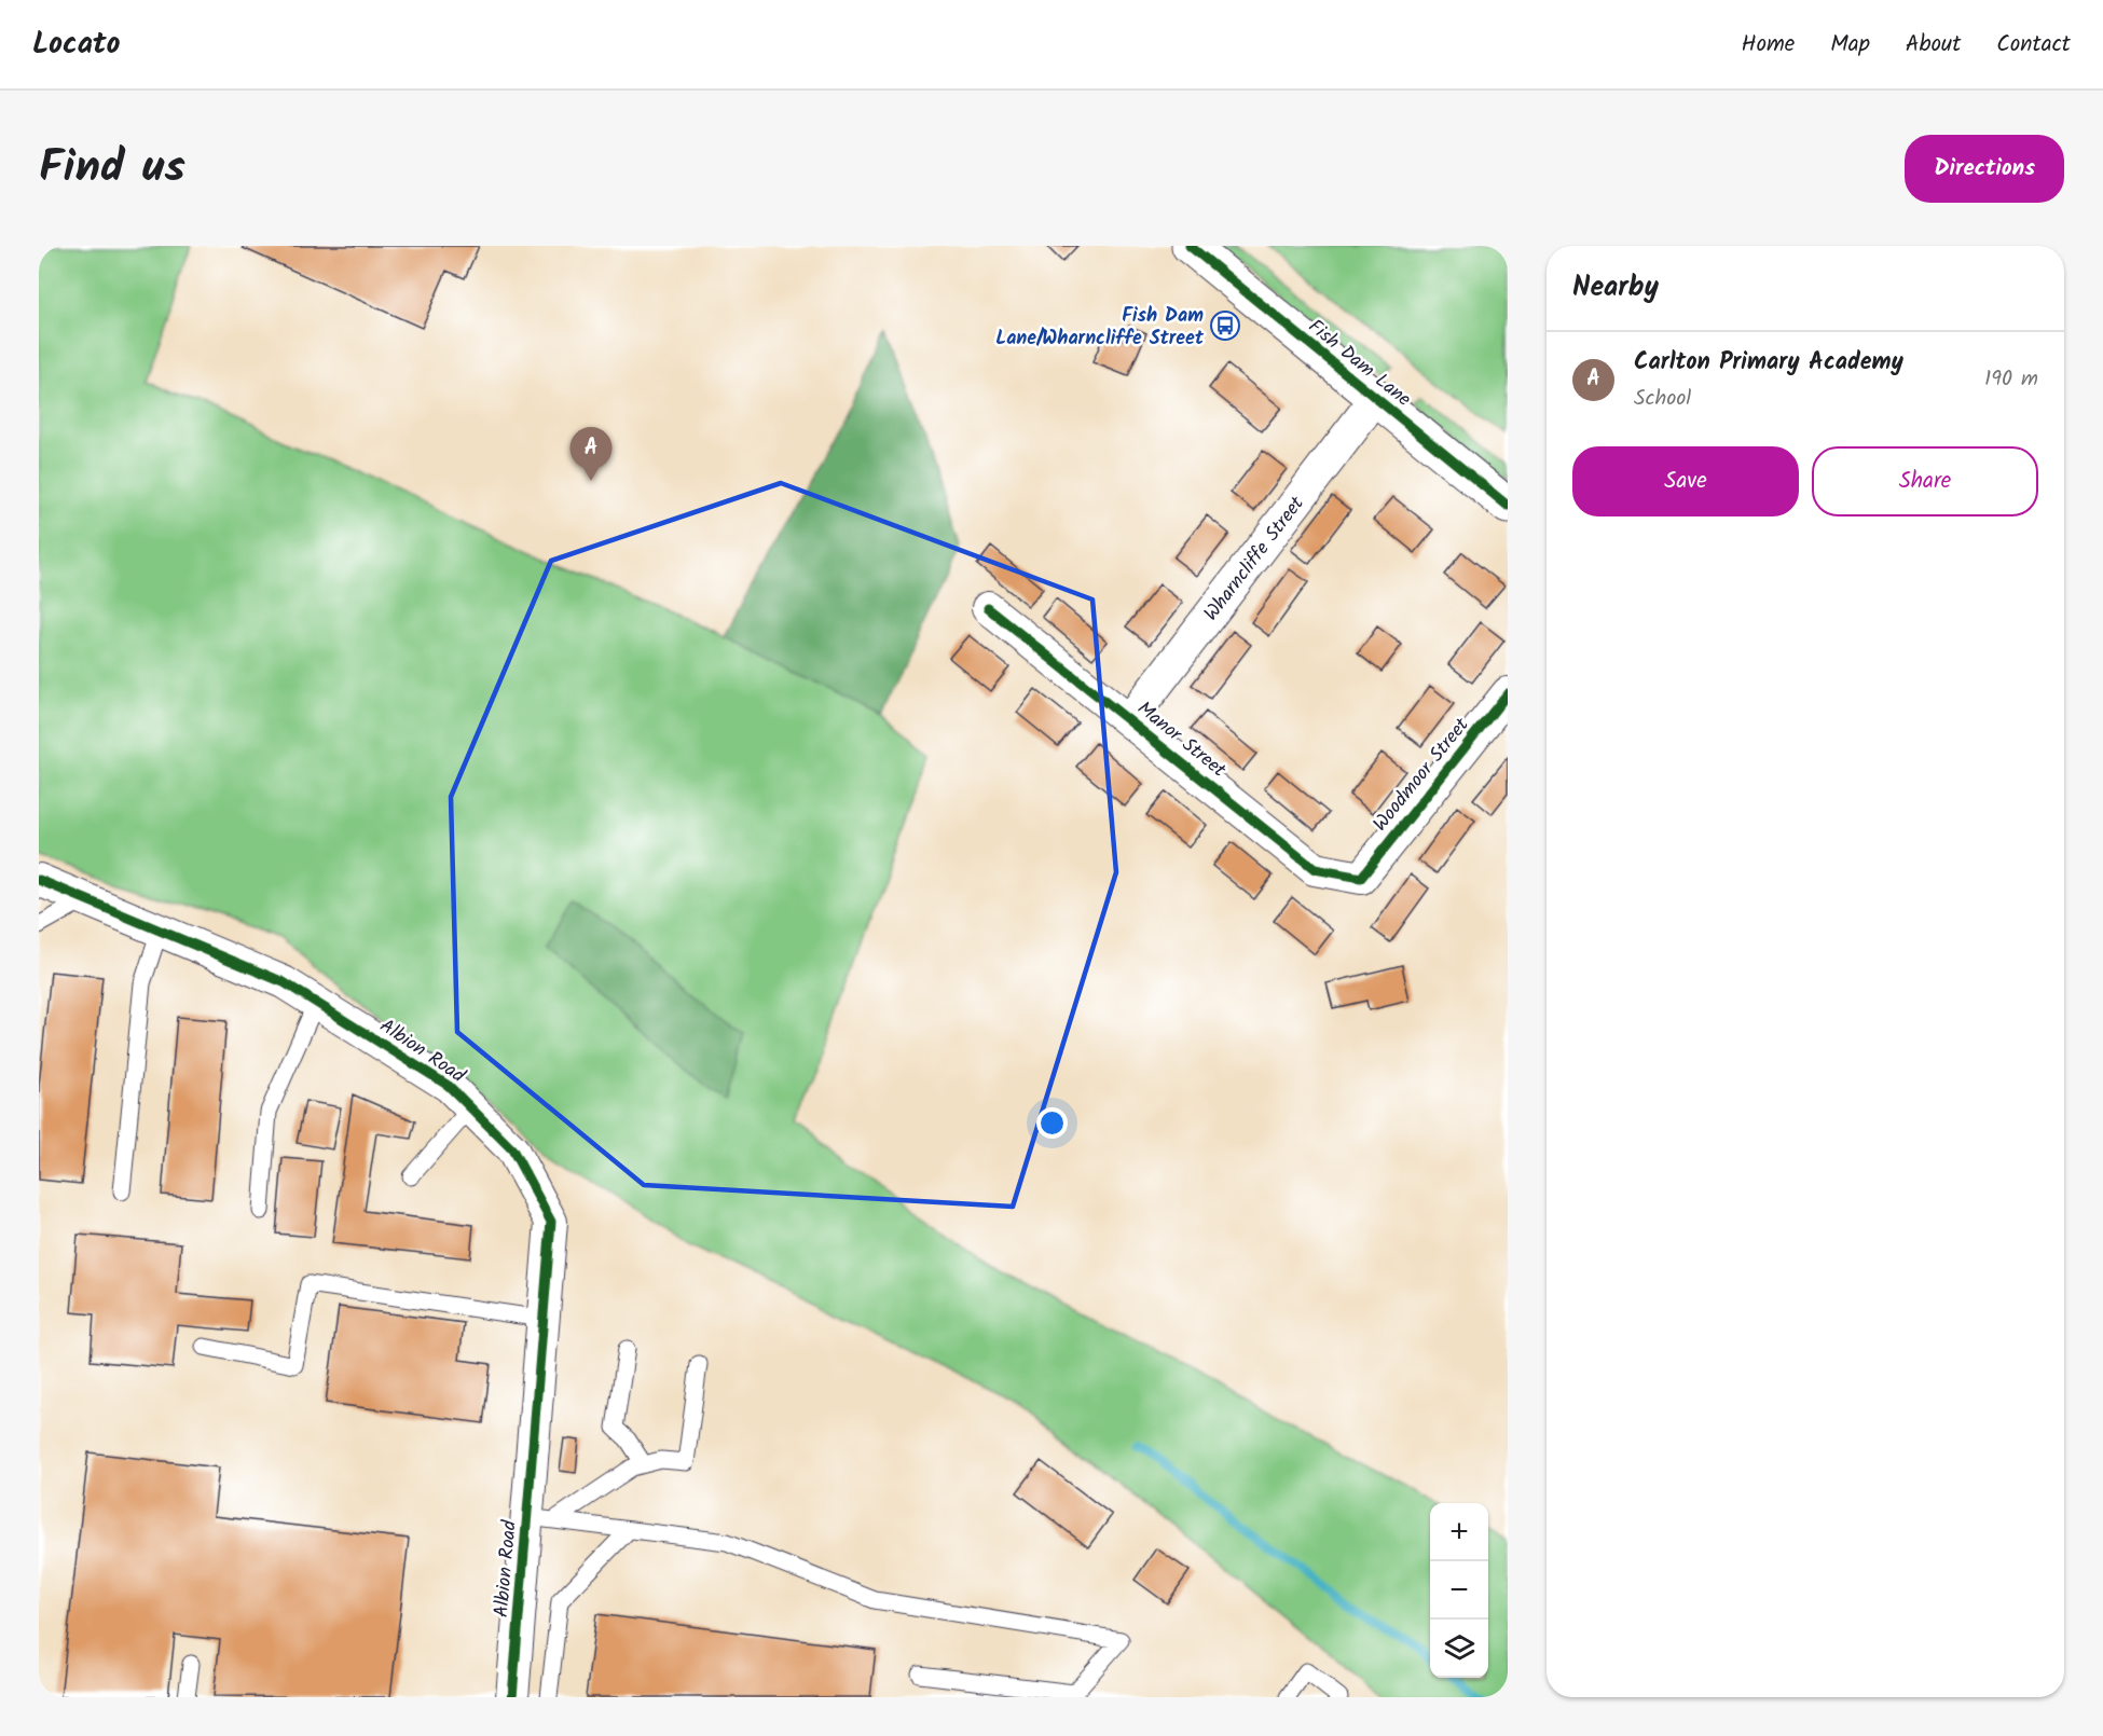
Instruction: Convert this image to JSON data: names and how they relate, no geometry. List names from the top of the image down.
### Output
{
  "streets": {
    "street": [
      "Fish Dam Lane",
      "Wharncliffe Street",
      "Manor Street",
      "Woodmoor Street",
      "Albion Road"
    ]
  },
  "crossings": [
    ["Fish Dam Lane", "Wharncliffe Street"],
    ["Wharncliffe Street", "Manor Street"],
    ["Manor Street", "Woodmoor Street"]
  ],
  "places": {
    "bus stop": ["Fish Dam Lane/Wharncliffe Street"]
  },
  "page": {
    "header": "Locato",
    "nav": [
      "Home",
      "Map",
      "About",
      "Contact"
    ],
    "title": "Find us",
    "buttons": [
      "Directions",
      ["Save", "Share"]
    ],
    "heading": "Nearby",
    "list": [
      {
        "mark": "A",
        "name": "Carlton Primary Academy",
        "note": "School",
        "value": "190 m"
      }
    ],
    "pins": "A",
    "map_buttons": ["+", "−"]
  }
}
